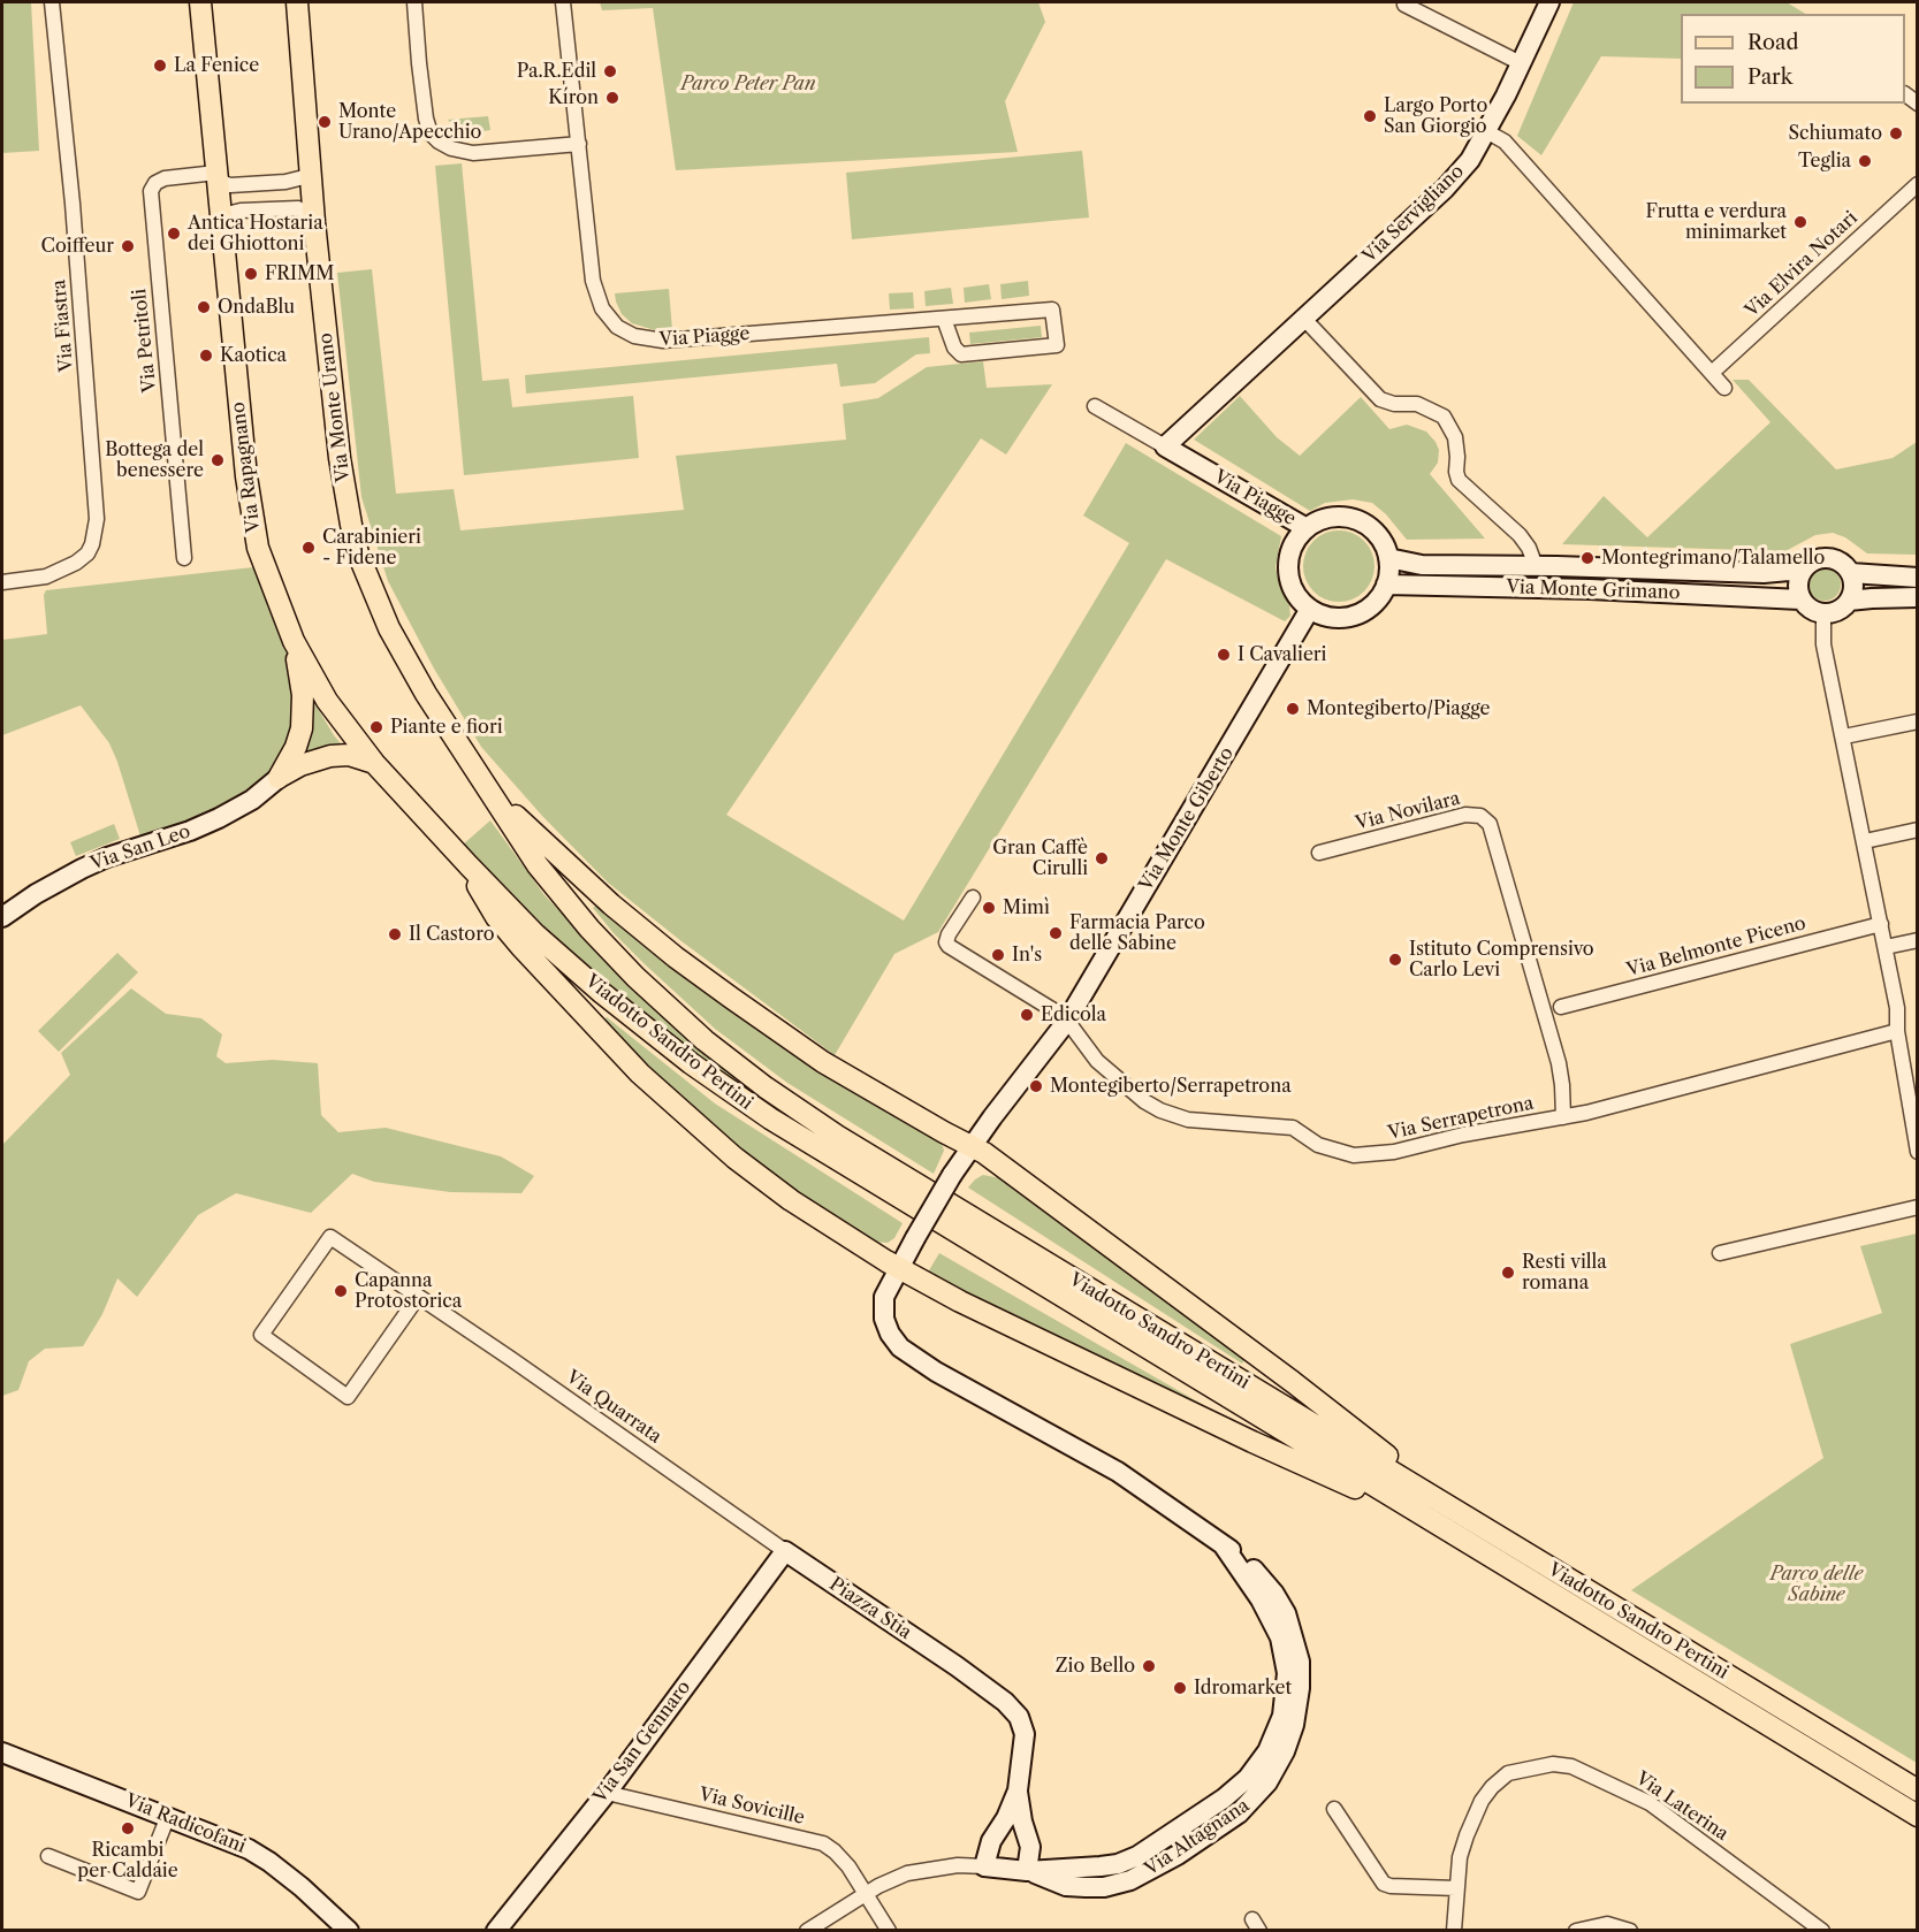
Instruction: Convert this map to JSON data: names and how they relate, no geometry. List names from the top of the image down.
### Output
{
  "streets": {
    "main road": ["Via Monte Urano", "Via Rapagnano", "Viadotto Sandro Pertini"],
    "street": [
      "Via Servigliano",
      "Via Elvira Notari",
      "Via Fiastra",
      "Via Piagge",
      "Via Petritoli",
      "Via Monte Grimano",
      "Via Novilara",
      "Via Monte Giberto",
      "Via San Leo",
      "Via Belmonte Piceno",
      "Via Serrapetrona",
      "Via Quarrata",
      "Piazza Stia",
      "Via San Gennaro",
      "Via Sovicille",
      "Via Laterina",
      "Via Radicofani",
      "Via Altagnana"
    ]
  },
  "crossings": [
    ["Via Servigliano", "Via Piagge"],
    ["Via Piagge", "Via Monte Grimano"],
    ["Via Piagge", "Via Monte Giberto"],
    ["Via Petritoli", "Via Rapagnano"],
    ["Via Monte Urano", "Viadotto Sandro Pertini"],
    ["Via Rapagnano", "Viadotto Sandro Pertini"],
    ["Via Monte Grimano", "Via Monte Giberto"],
    ["Via Novilara", "Via Serrapetrona"],
    ["Via Monte Giberto", "Via Serrapetrona"],
    ["Via Monte Giberto", "Via Altagnana"],
    ["Via Quarrata", "Piazza Stia"],
    ["Via Quarrata", "Via San Gennaro"],
    ["Piazza Stia", "Via San Gennaro"],
    ["Via San Gennaro", "Via Sovicille"]
  ],
  "parks": ["Parco Peter Pan", "Parco delle Sabine"],
  "places": [
    "La Fenice",
    "Pa.R.Edil",
    "Kíron",
    "Largo Porto San Giorgio",
    "Monte Urano/Apecchio",
    "Schiumato",
    "Teglia",
    "Frutta e verdura minimarket",
    "Antica Hostaria dei Ghiottoni",
    "Coiffeur",
    "FRIMM",
    "OndaBlu",
    "Kaotica",
    "Bottega del benessere",
    "Carabinieri - Fidene",
    "Montegrimano/Talamello",
    "I Cavalieri",
    "Montegiberto/Piagge",
    "Piante e fiori",
    "Gran Caffè Cirulli",
    "Mimì",
    "Farmacia Parco delle Sabine",
    "Il Castoro",
    "In's",
    "Istituto Comprensivo Carlo Levi",
    "Edicola",
    "Montegiberto/Serrapetrona",
    "Resti villa romana",
    "Capanna Protostorica",
    "Zio Bello",
    "Idromarket",
    "Ricambi per Caldaie"
  ],
  "legend": ["Road", "Park"]
}
